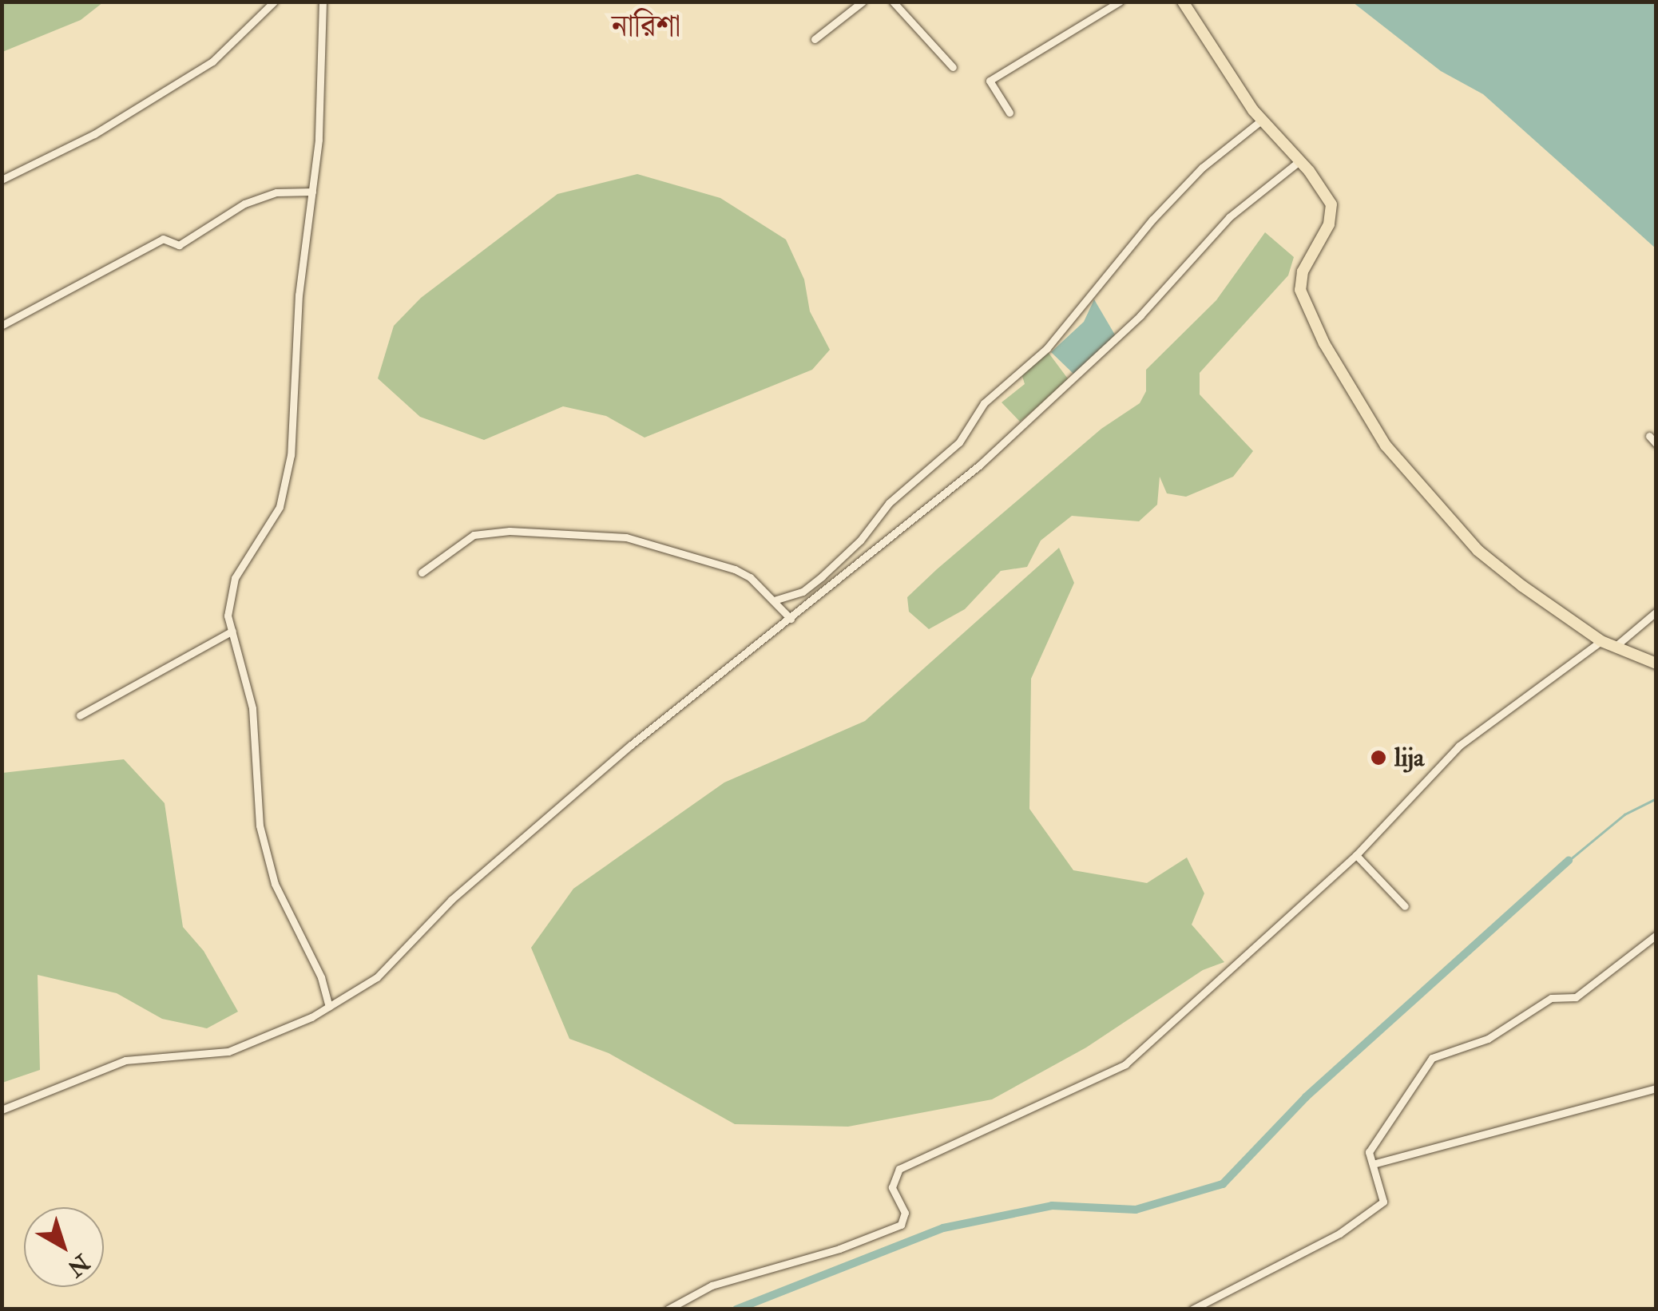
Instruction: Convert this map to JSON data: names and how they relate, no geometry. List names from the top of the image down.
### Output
{
  "districts": ["নারিশা"],
  "places": ["lija"],
  "north": "bottom right"
}
